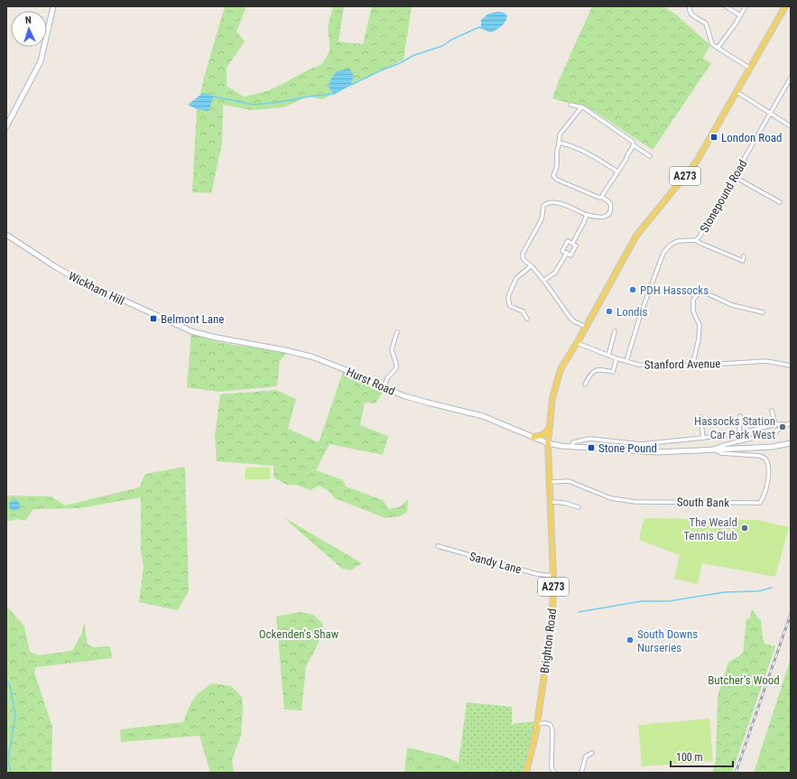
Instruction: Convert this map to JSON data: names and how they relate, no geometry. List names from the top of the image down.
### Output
{
  "streets": {
    "main road": [
      "A273",
      "Wickham Hill",
      "Hurst Road",
      "Brighton Road"
    ],
    "street": [
      "Stonepound Road",
      "Stanford Avenue",
      "South Bank",
      "Sandy Lane"
    ]
  },
  "crossings": [
    ["A273", "Stanford Avenue"],
    ["A273", "Hurst Road"],
    ["A273", "Brighton Road"],
    ["Stonepound Road", "Stanford Avenue"],
    ["Wickham Hill", "Hurst Road"],
    ["Hurst Road", "South Bank"],
    ["Hurst Road", "Brighton Road"],
    ["South Bank", "Brighton Road"],
    ["Sandy Lane", "Brighton Road"]
  ],
  "parks": ["Ockenden's Shaw", "Butcher's Wood"],
  "places": {
    "transit": ["London Road", "Belmont Lane", "Stone Pound"],
    "other": [
      "PDH Hassocks",
      "Londis",
      "Hassocks Station Car Park West",
      "The Weald Tennis Club",
      "South Downs Nurseries"
    ]
  },
  "scale_bar": "100 m",
  "north": "top"
}
